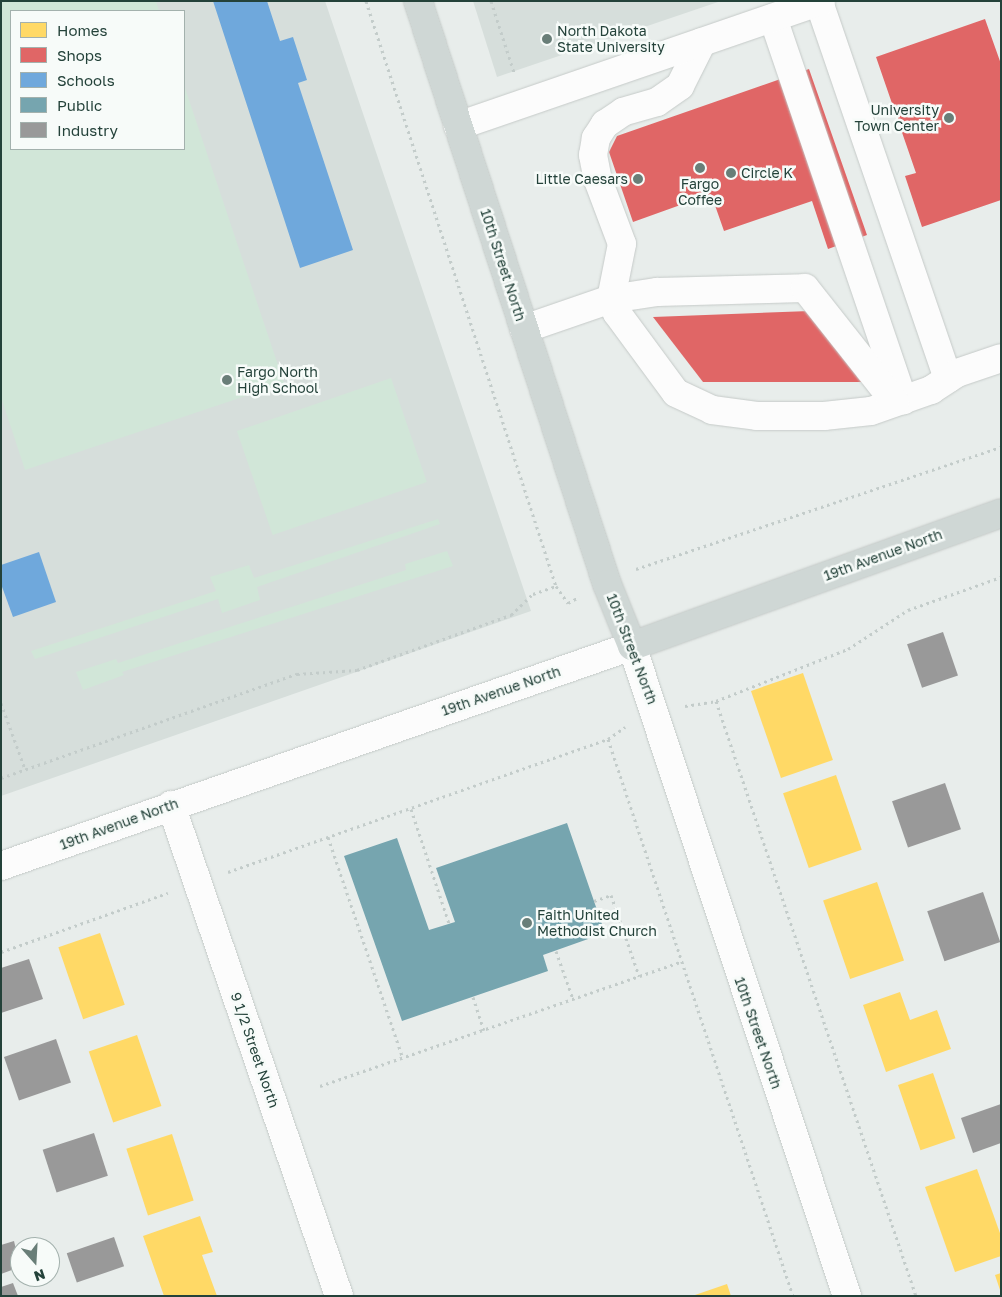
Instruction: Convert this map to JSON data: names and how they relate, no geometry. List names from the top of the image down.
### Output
{
  "streets": {
    "main road": ["10th Street North", "19th Avenue North"],
    "street": ["9 1/2 Street North"]
  },
  "crossings": [
    ["10th Street North", "19th Avenue North"],
    ["19th Avenue North", "9 1/2 Street North"]
  ],
  "places": [
    "North Dakota State University",
    "University Town Center",
    "Fargo Coffee",
    "Circle K",
    "Little Caesars",
    "Fargo North High School",
    "Faith United Methodist Church"
  ],
  "legend": [
    "Homes",
    "Shops",
    "Schools",
    "Public",
    "Industry"
  ],
  "north": "bottom"
}
